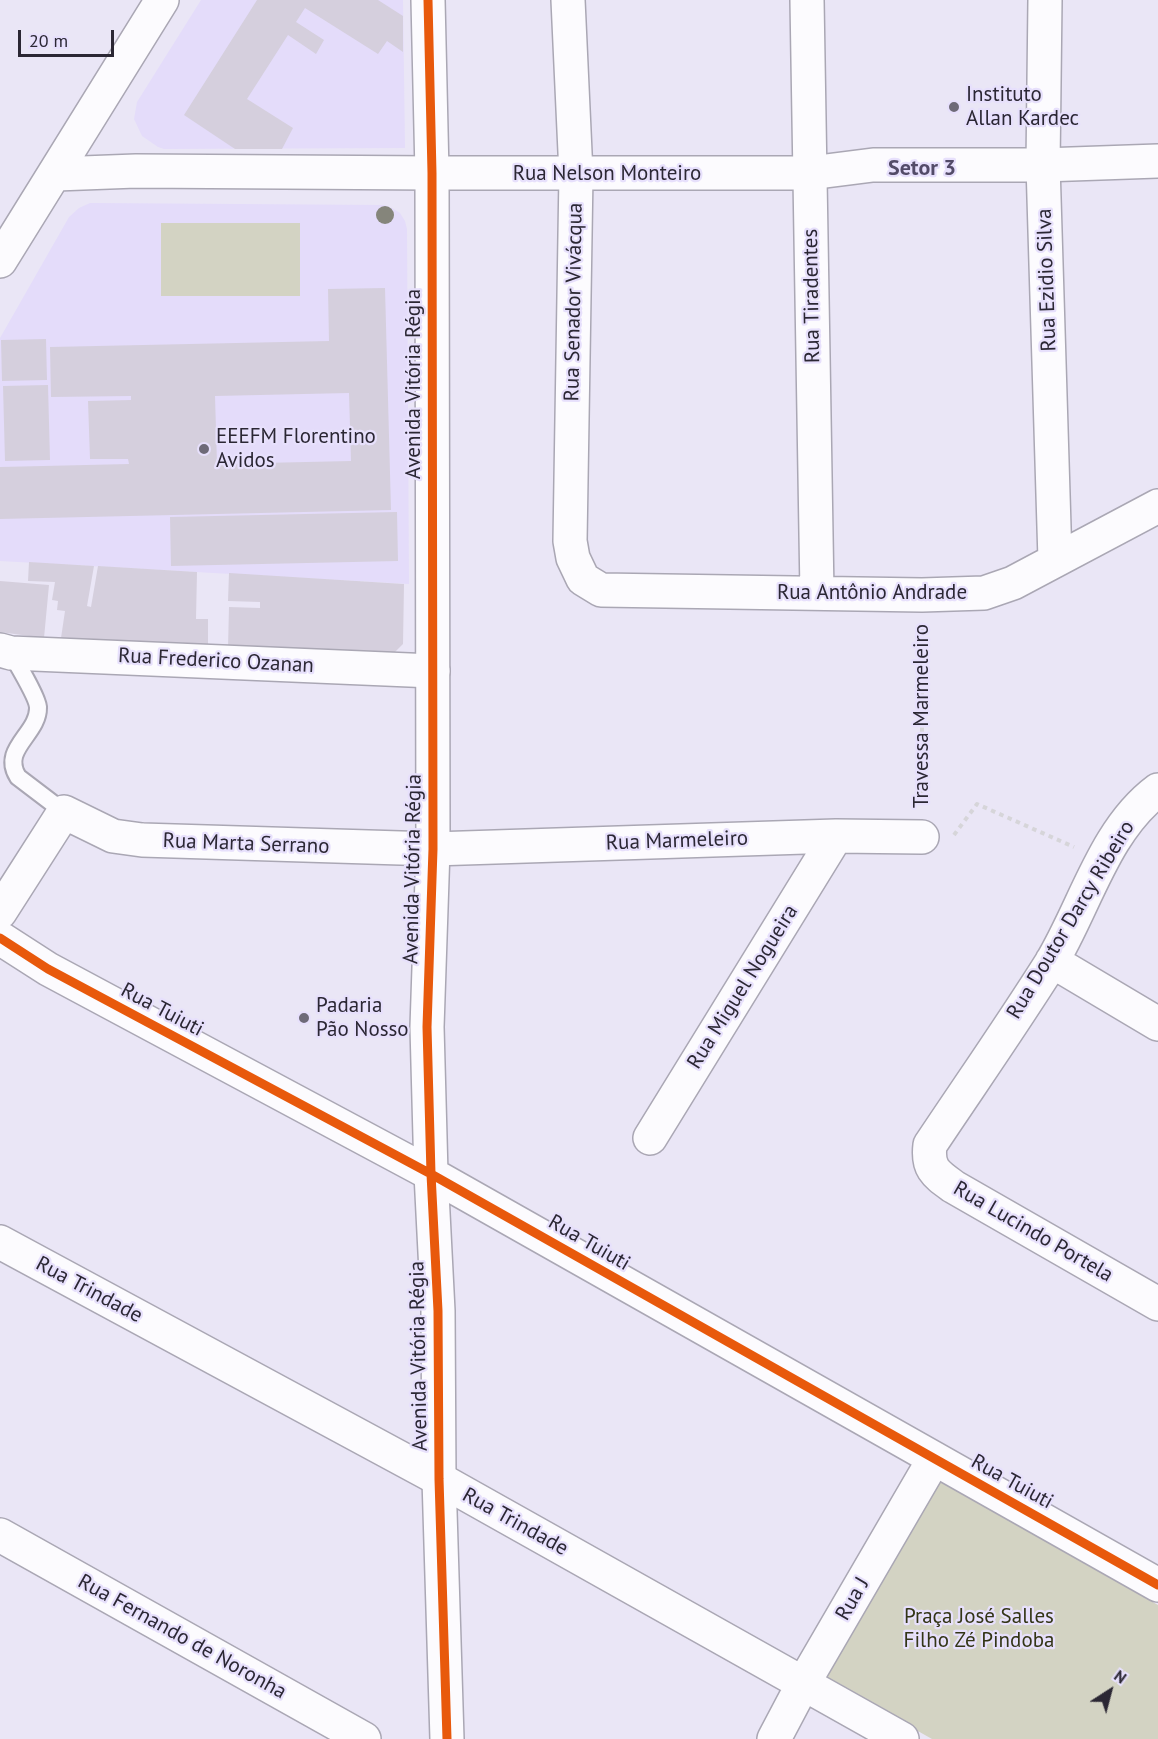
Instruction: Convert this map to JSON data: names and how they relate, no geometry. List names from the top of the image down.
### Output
{
  "streets": {
    "street": [
      "Rua Nelson Monteiro",
      "Rua Ezidio Silva",
      "Rua Tiradentes",
      "Rua Senador Vivácqua",
      "Avenida Vitória Régia",
      "Rua Antônio Andrade",
      "Rua Frederico Ozanan",
      "Rua Marmeleiro",
      "Rua Marta Serrano",
      "Rua Doutor Darcy Ribeiro",
      "Rua Miguel Nogueira",
      "Rua Tuiuti",
      "Rua Lucindo Portela",
      "Rua Trindade",
      "Rua J",
      "Rua Fernando de Noronha"
    ],
    "path": ["Travessa Marmeleiro"]
  },
  "crossings": [
    ["Rua Nelson Monteiro", "Rua Ezidio Silva"],
    ["Rua Nelson Monteiro", "Rua Tiradentes"],
    ["Rua Nelson Monteiro", "Rua Senador Vivácqua"],
    ["Rua Nelson Monteiro", "Avenida Vitória Régia"],
    ["Rua Ezidio Silva", "Rua Antônio Andrade"],
    ["Rua Tiradentes", "Rua Antônio Andrade"],
    ["Rua Senador Vivácqua", "Rua Antônio Andrade"],
    ["Avenida Vitória Régia", "Rua Frederico Ozanan"],
    ["Avenida Vitória Régia", "Rua Marmeleiro"],
    ["Avenida Vitória Régia", "Rua Marta Serrano"],
    ["Avenida Vitória Régia", "Rua Tuiuti"],
    ["Avenida Vitória Régia", "Rua Trindade"],
    ["Rua Antônio Andrade", "Travessa Marmeleiro"],
    ["Travessa Marmeleiro", "Rua Marmeleiro"],
    ["Rua Marmeleiro", "Rua Marta Serrano"],
    ["Rua Marmeleiro", "Rua Miguel Nogueira"],
    ["Rua Doutor Darcy Ribeiro", "Rua Lucindo Portela"],
    ["Rua Tuiuti", "Rua J"],
    ["Rua Trindade", "Rua J"]
  ],
  "districts": ["Setor 3"],
  "parks": ["Praça José Salles Filho Zé Pindoba"],
  "places": ["Instituto Allan Kardec", "EEEFM Florentino Avidos", "Padaria Pão Nosso"],
  "scale_bar": "20 m",
  "north": "top right"
}
